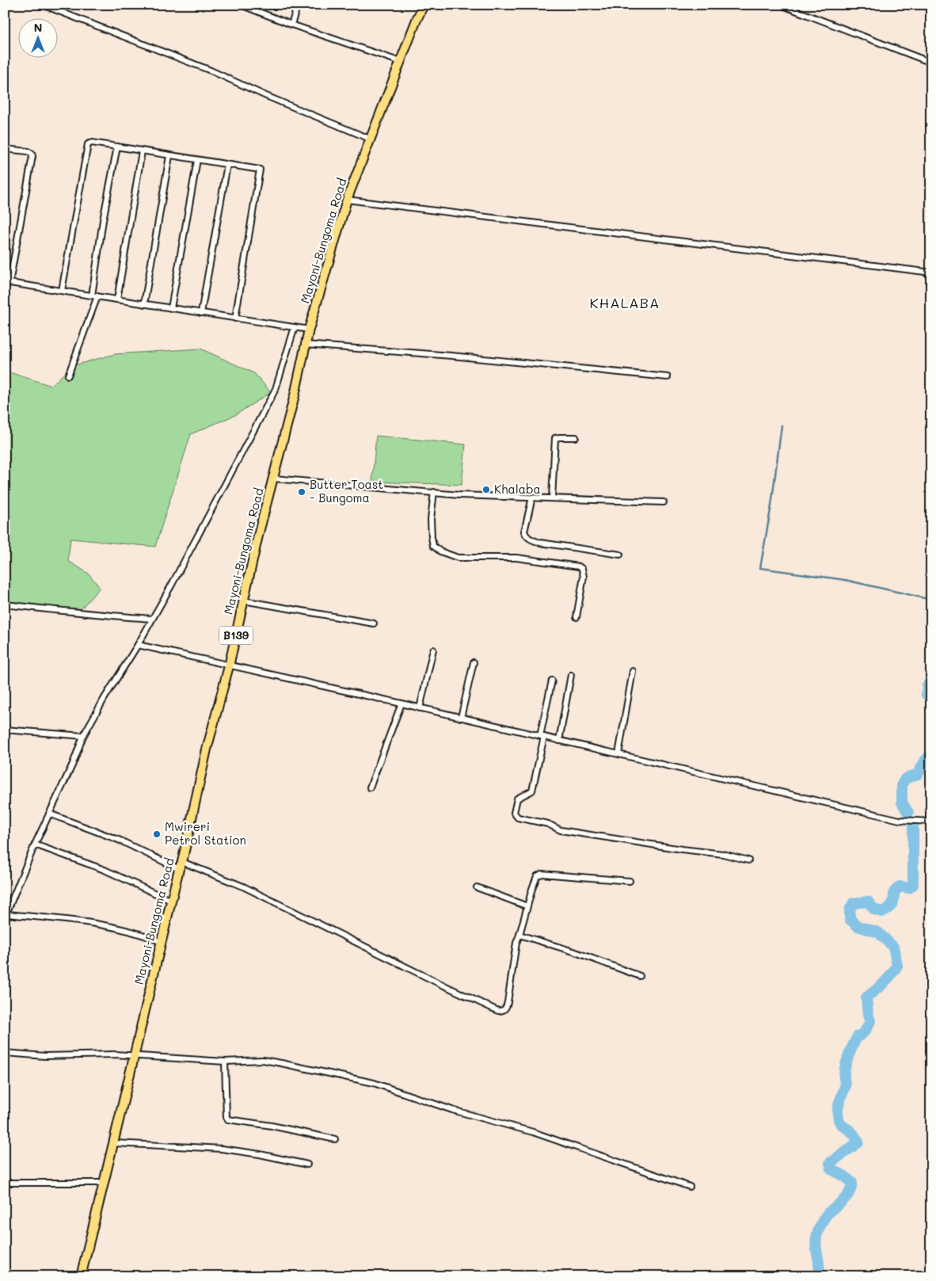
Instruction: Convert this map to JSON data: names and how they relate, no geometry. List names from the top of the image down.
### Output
{
  "streets": {
    "main road": ["Mayoni-Bungoma Road", "B139"]
  },
  "districts": ["KHALABA"],
  "places": ["Khalaba", "Butter Toast - Bungoma", "Mwireri Petrol Station"],
  "north": "top"
}
